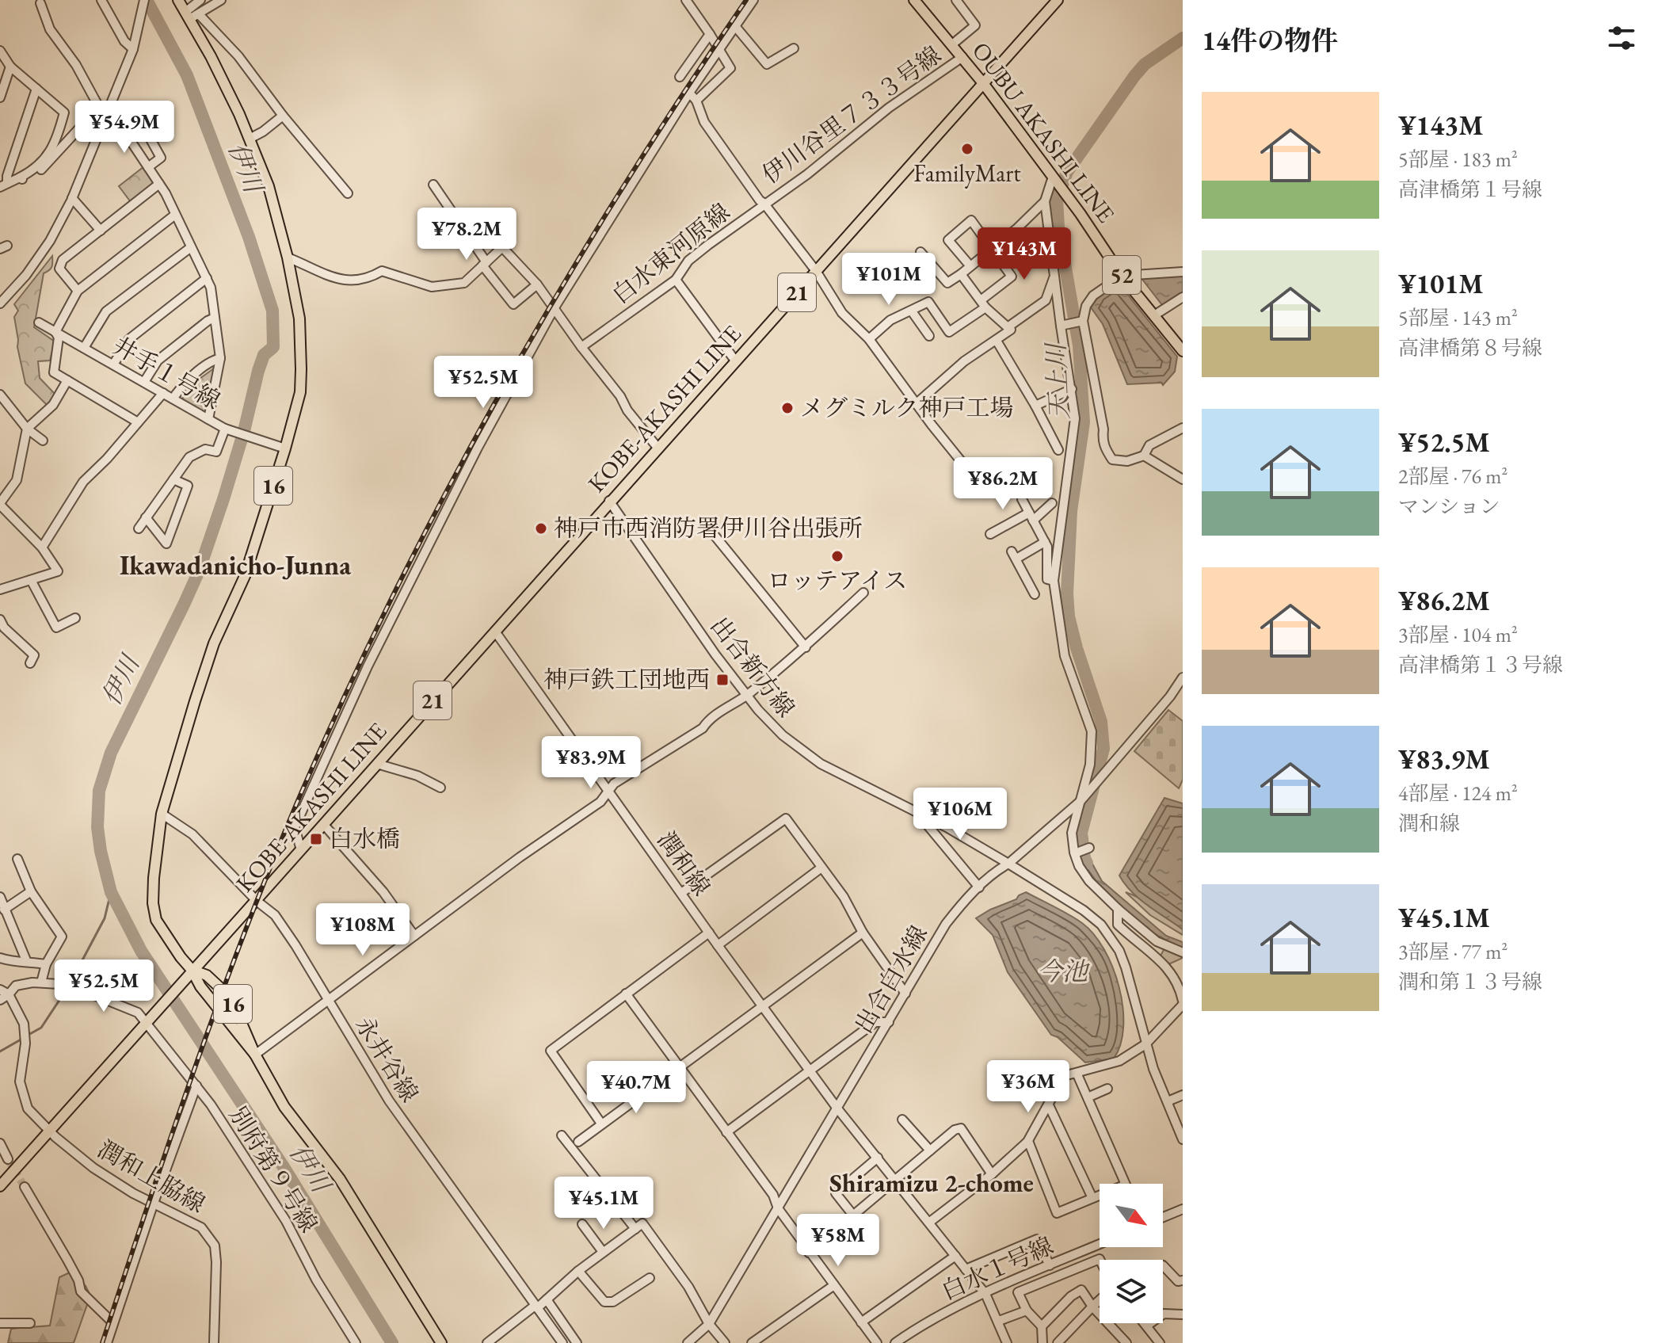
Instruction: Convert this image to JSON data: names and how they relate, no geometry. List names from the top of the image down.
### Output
{
  "streets": {
    "main road": [
      "OUBU AKASHI LINE",
      "52",
      "21",
      "KOBE-AKASHI LINE",
      "16"
    ],
    "street": [
      "伊川谷里７３３号線",
      "白水東河原線",
      "井手１号線",
      "出合新方線",
      "潤和線",
      "出合白水線",
      "永井谷線",
      "別府第９号線",
      "潤和上脇線",
      "白水１号線"
    ]
  },
  "crossings": [
    ["伊川谷里７３３号線", "OUBU AKASHI LINE"],
    ["伊川谷里７３３号線", "白水東河原線"],
    ["OUBU AKASHI LINE", "KOBE-AKASHI LINE"],
    ["井手１号線", "16"],
    ["KOBE-AKASHI LINE", "16"],
    ["KOBE-AKASHI LINE", "出合新方線"],
    ["KOBE-AKASHI LINE", "潤和線"],
    ["KOBE-AKASHI LINE", "永井谷線"],
    ["KOBE-AKASHI LINE", "別府第９号線"],
    ["KOBE-AKASHI LINE", "潤和上脇線"],
    ["16", "永井谷線"],
    ["出合新方線", "出合白水線"],
    ["潤和線", "出合白水線"],
    ["潤和線", "白水１号線"]
  ],
  "districts": ["Ikawadanicho-Junna", "Shiramizu 2-chome"],
  "water": ["伊川", "天上川", "今池"],
  "places": {
    "other": [
      "FamilyMart",
      "メグミルク神戸工場",
      "神戸市西消防署伊川谷出張所",
      "ロッテアイス"
    ],
    "transit": ["神戸鉄工団地西", "白水橋"]
  },
  "north": "bottom right",
  "page": {
    "heading": "14件の物件",
    "list": [
      {
        "name": "¥143M",
        "note": "5部屋 · 183 m² · 高津橋第１号線"
      },
      {
        "name": "¥101M",
        "note": "5部屋 · 143 m² · 高津橋第８号線"
      },
      {
        "name": "¥52.5M",
        "note": "2部屋 · 76 m² · マンション"
      },
      {
        "name": "¥86.2M",
        "note": "3部屋 · 104 m² · 高津橋第１３号線"
      },
      {
        "name": "¥83.9M",
        "note": "4部屋 · 124 m² · 潤和線"
      },
      {
        "name": "¥45.1M",
        "note": "3部屋 · 77 m² · 潤和第１３号線"
      }
    ],
    "price": [
      "¥54.9M",
      "¥78.2M",
      "¥143M",
      "¥101M",
      "¥52.5M",
      "¥86.2M",
      "¥83.9M",
      "¥106M",
      "¥108M",
      "¥52.5M",
      "¥36M",
      "¥40.7M",
      "¥45.1M",
      "¥58M"
    ]
  }
}
